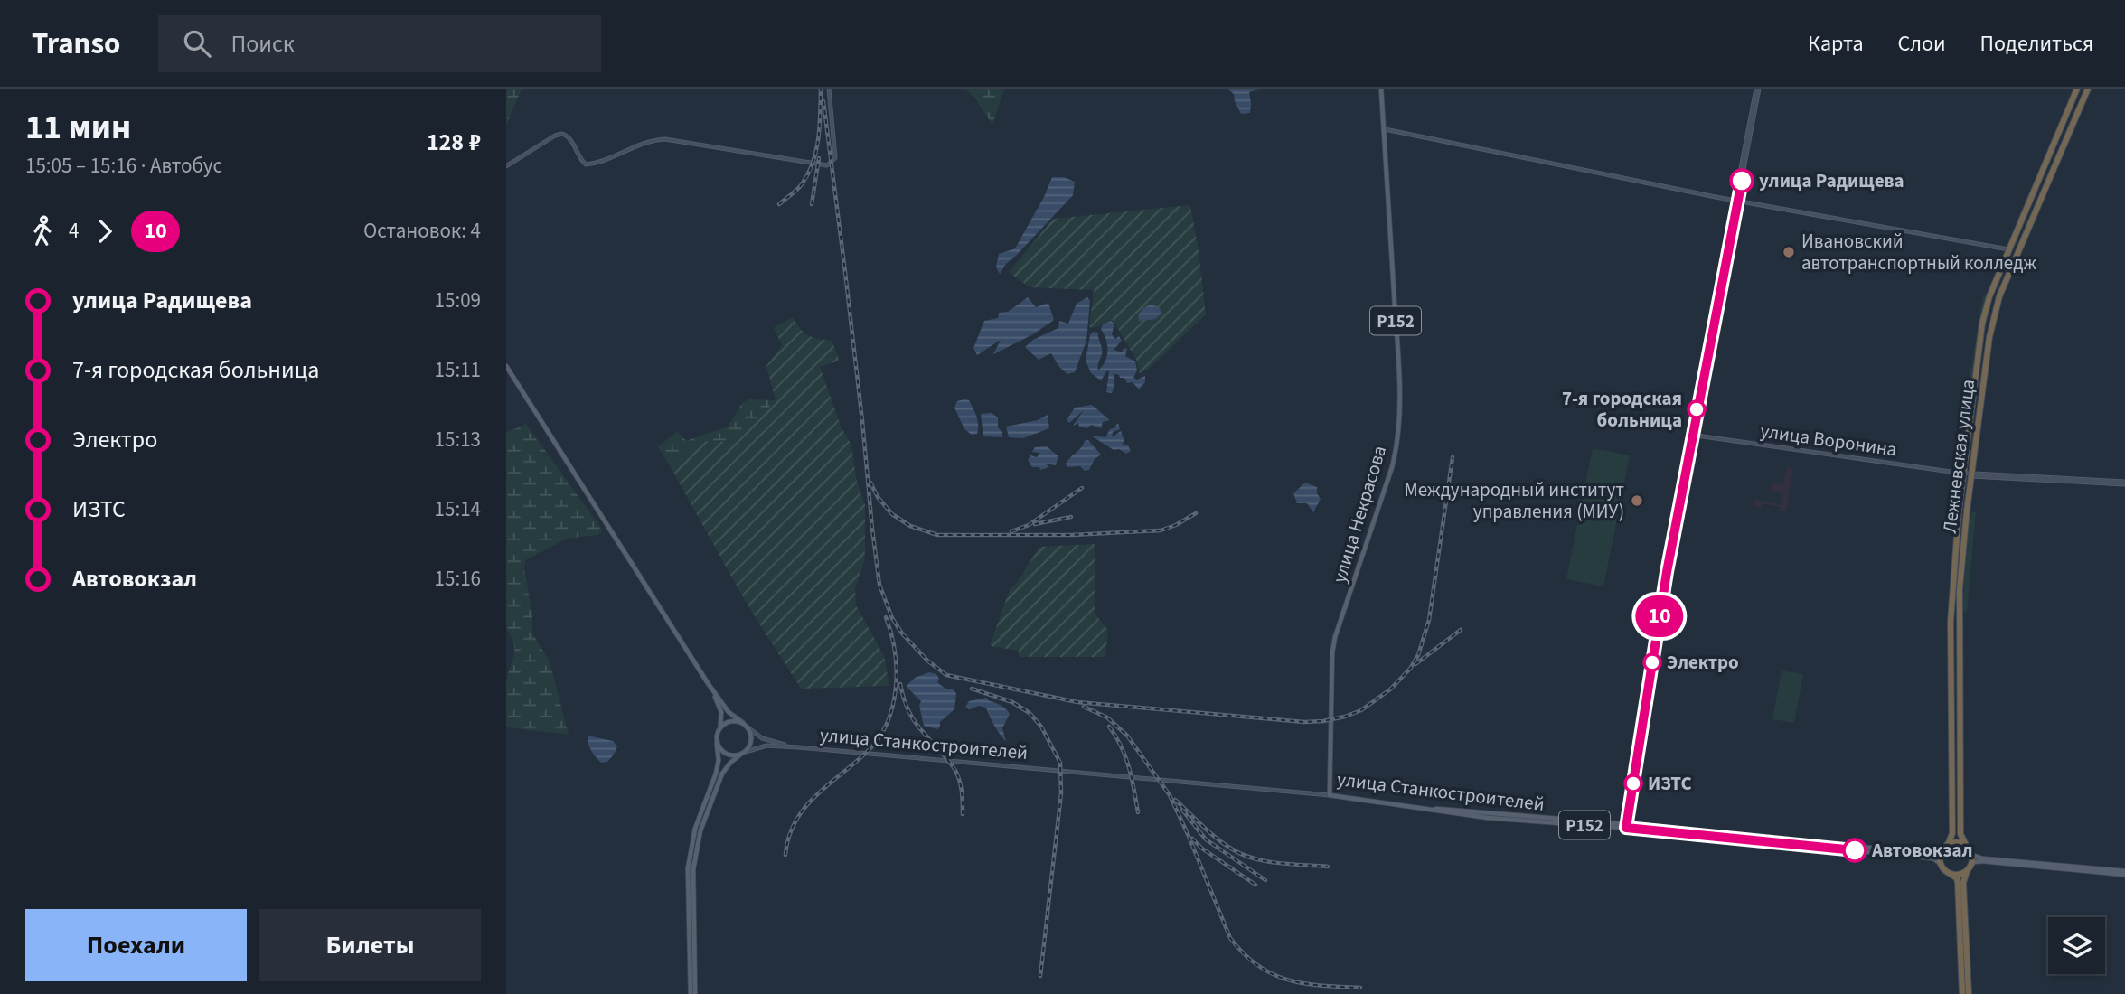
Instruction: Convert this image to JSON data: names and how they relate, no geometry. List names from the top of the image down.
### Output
{
  "streets": {
    "highway": ["Лежневская улица"],
    "main road": [
      "Р152",
      "улица Воронина",
      "улица Некрасова",
      "улица Станкостроителей"
    ]
  },
  "crossings": [
    ["улица Воронина", "Лежневская улица"],
    ["Лежневская улица", "улица Станкостроителей"],
    ["улица Некрасова", "улица Станкостроителей"]
  ],
  "places": [
    "улица Радищева",
    "Ивановский автотранспортный колледж",
    "7-я городская больница",
    "Международный институт управления (МИУ)",
    "Электро",
    "ИЗТС",
    "Автовокзал"
  ],
  "lines": ["bus line 10"],
  "page": {
    "header": "Transo",
    "search": "Поиск",
    "nav": ["Карта", "Слои", "Поделиться"],
    "heading": ["11 мин", "15:05 – 15:16 · Автобус", "128 ₽"],
    "on_map": "10",
    "legs": ["4", "10", "Остановок: 4"],
    "list": [
      {
        "name": "улица Радищева",
        "value": "15:09"
      },
      {
        "name": "7-я городская больница",
        "value": "15:11"
      },
      {
        "name": "Электро",
        "value": "15:13"
      },
      {
        "name": "ИЗТС",
        "value": "15:14"
      },
      {
        "name": "Автовокзал",
        "value": "15:16"
      }
    ],
    "buttons": ["Поехали", "Билеты"]
  }
}
